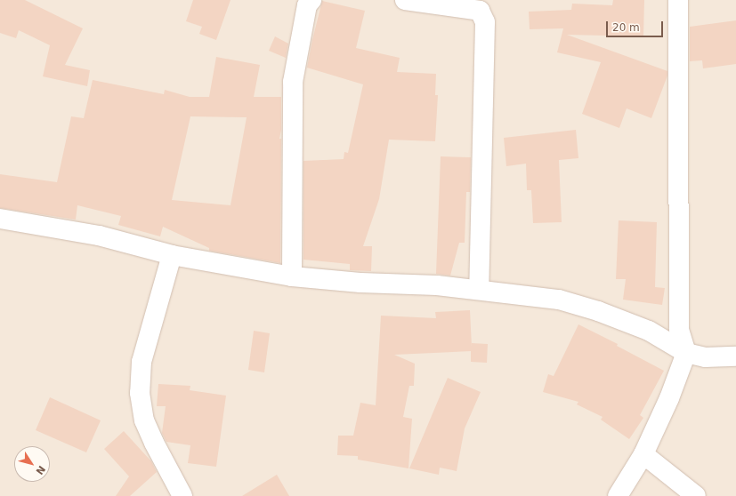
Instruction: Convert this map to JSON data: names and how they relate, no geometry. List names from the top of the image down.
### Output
{
  "scale_bar": "20 m",
  "north": "bottom right"
}
